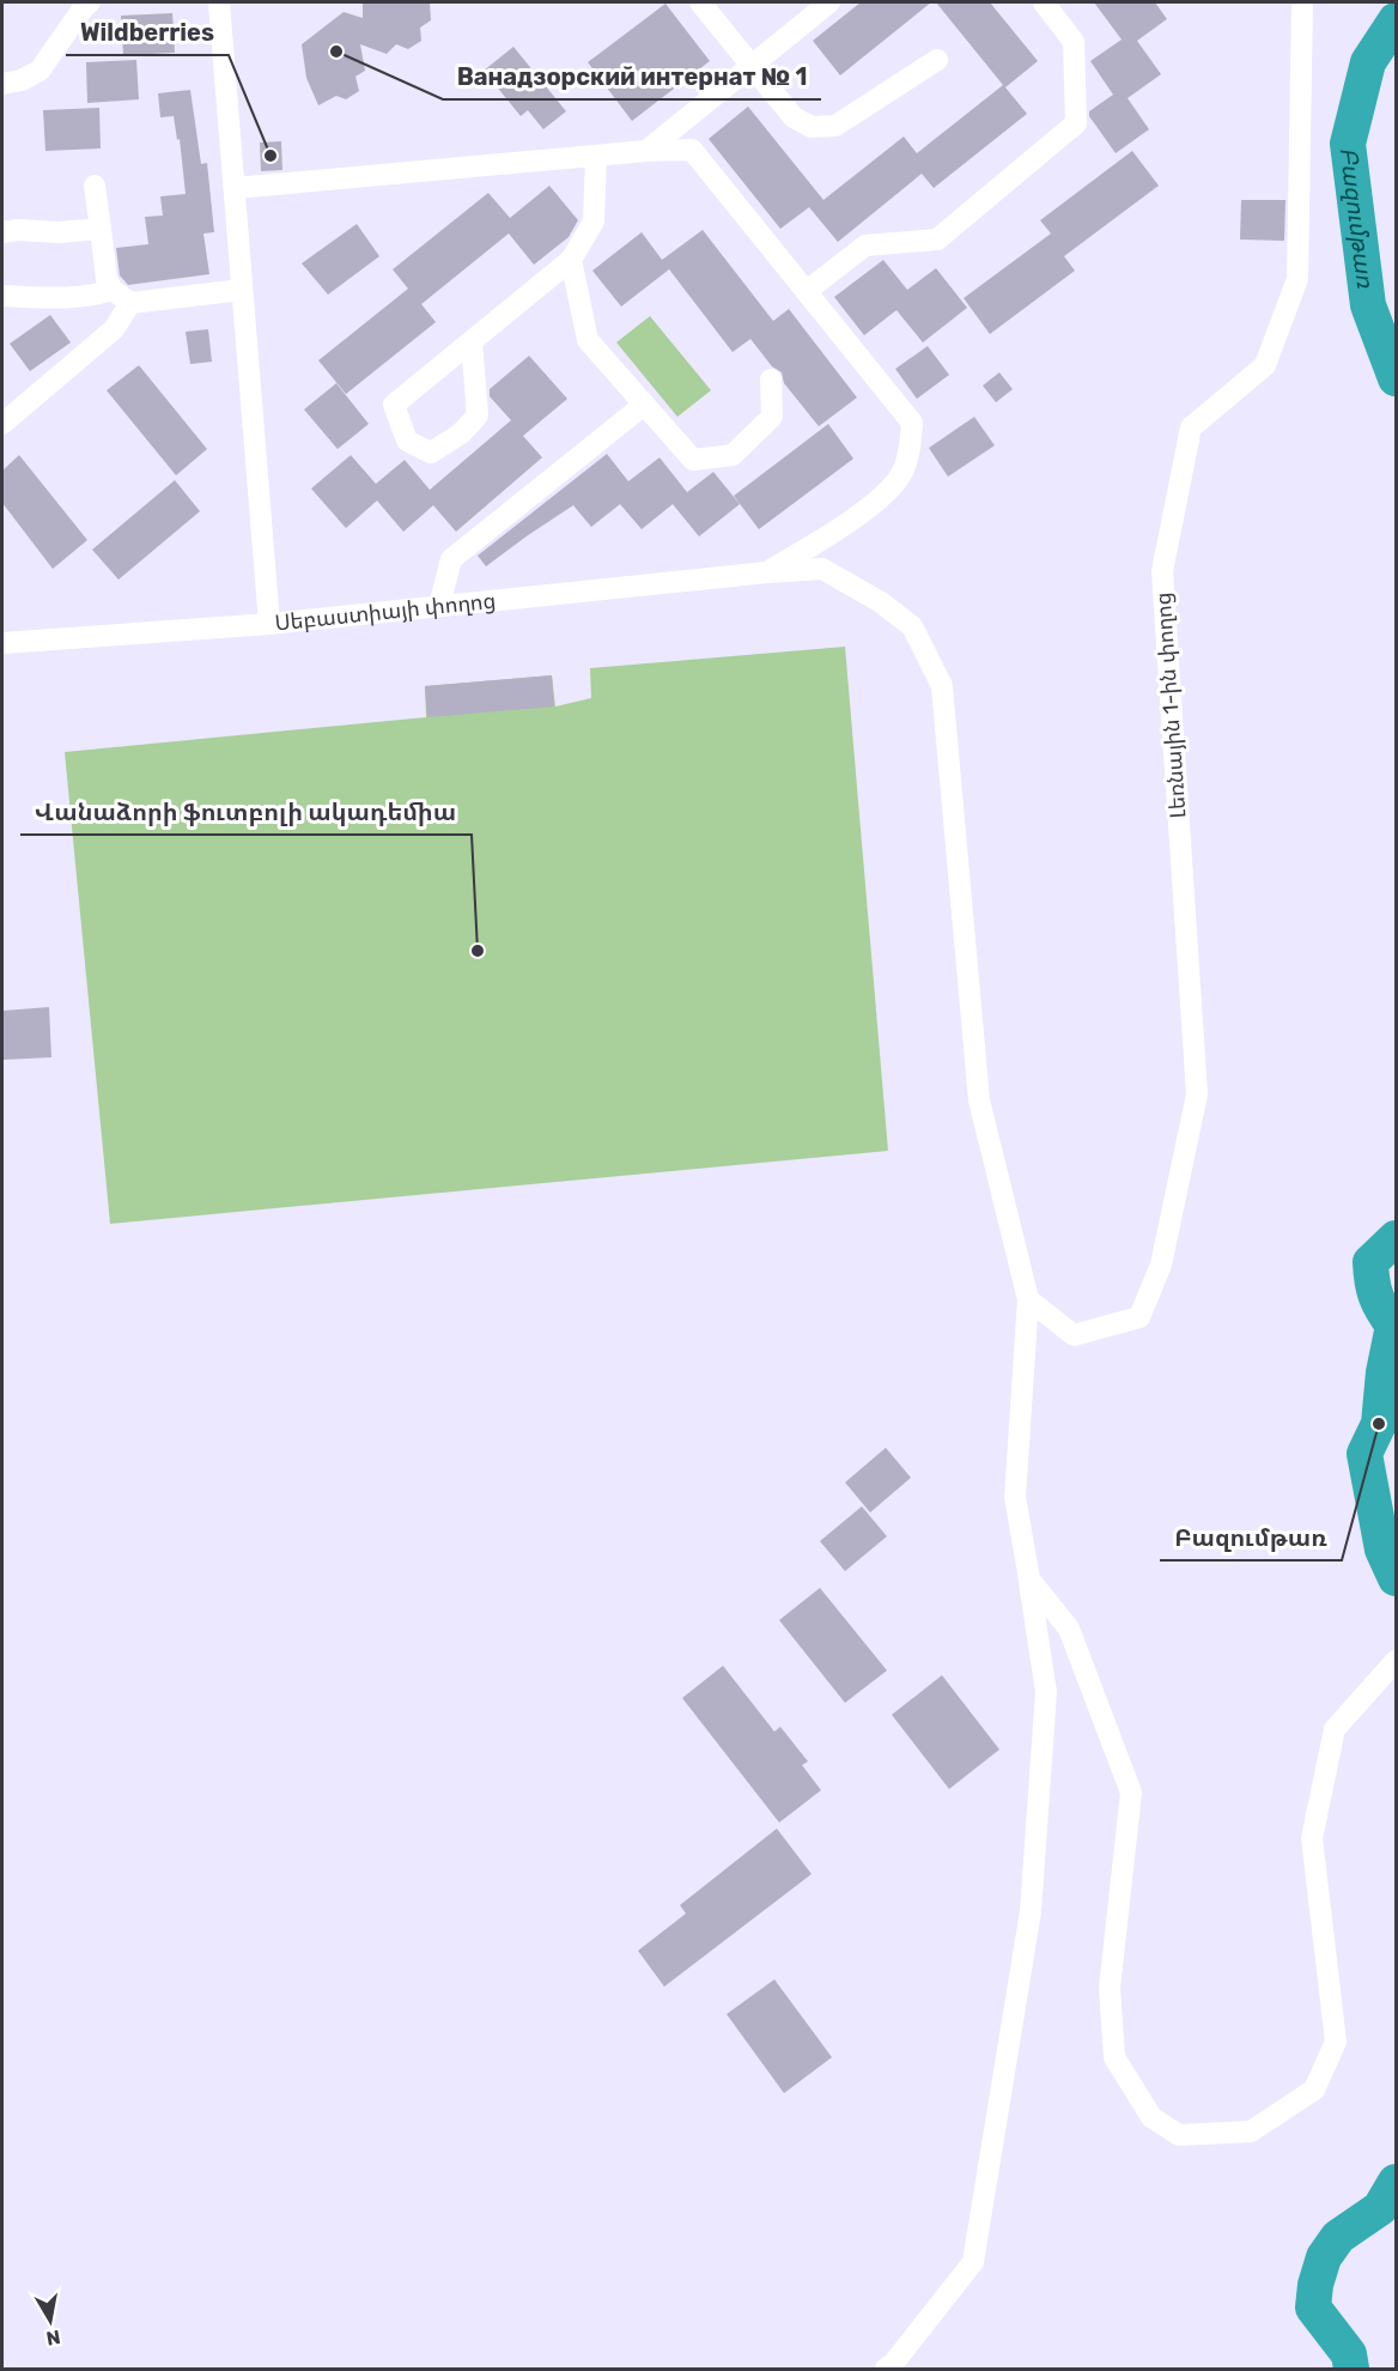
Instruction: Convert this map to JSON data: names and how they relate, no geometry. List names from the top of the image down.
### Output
{
  "streets": {
    "street": ["Սեբաստիայի փողոց", "Լեռնային 1-ին փողոց"]
  },
  "crossings": [
    ["Սեբաստիայի փողոց", "Լեռնային 1-ին փողոց"]
  ],
  "water": ["Բազումթառ"],
  "places": [
    "Ванадзорский интернат № 1",
    "Wildberries",
    "Վանաձորի ֆուտբոլի ակադեմիա",
    "Բազումթառ"
  ],
  "north": "bottom"
}
